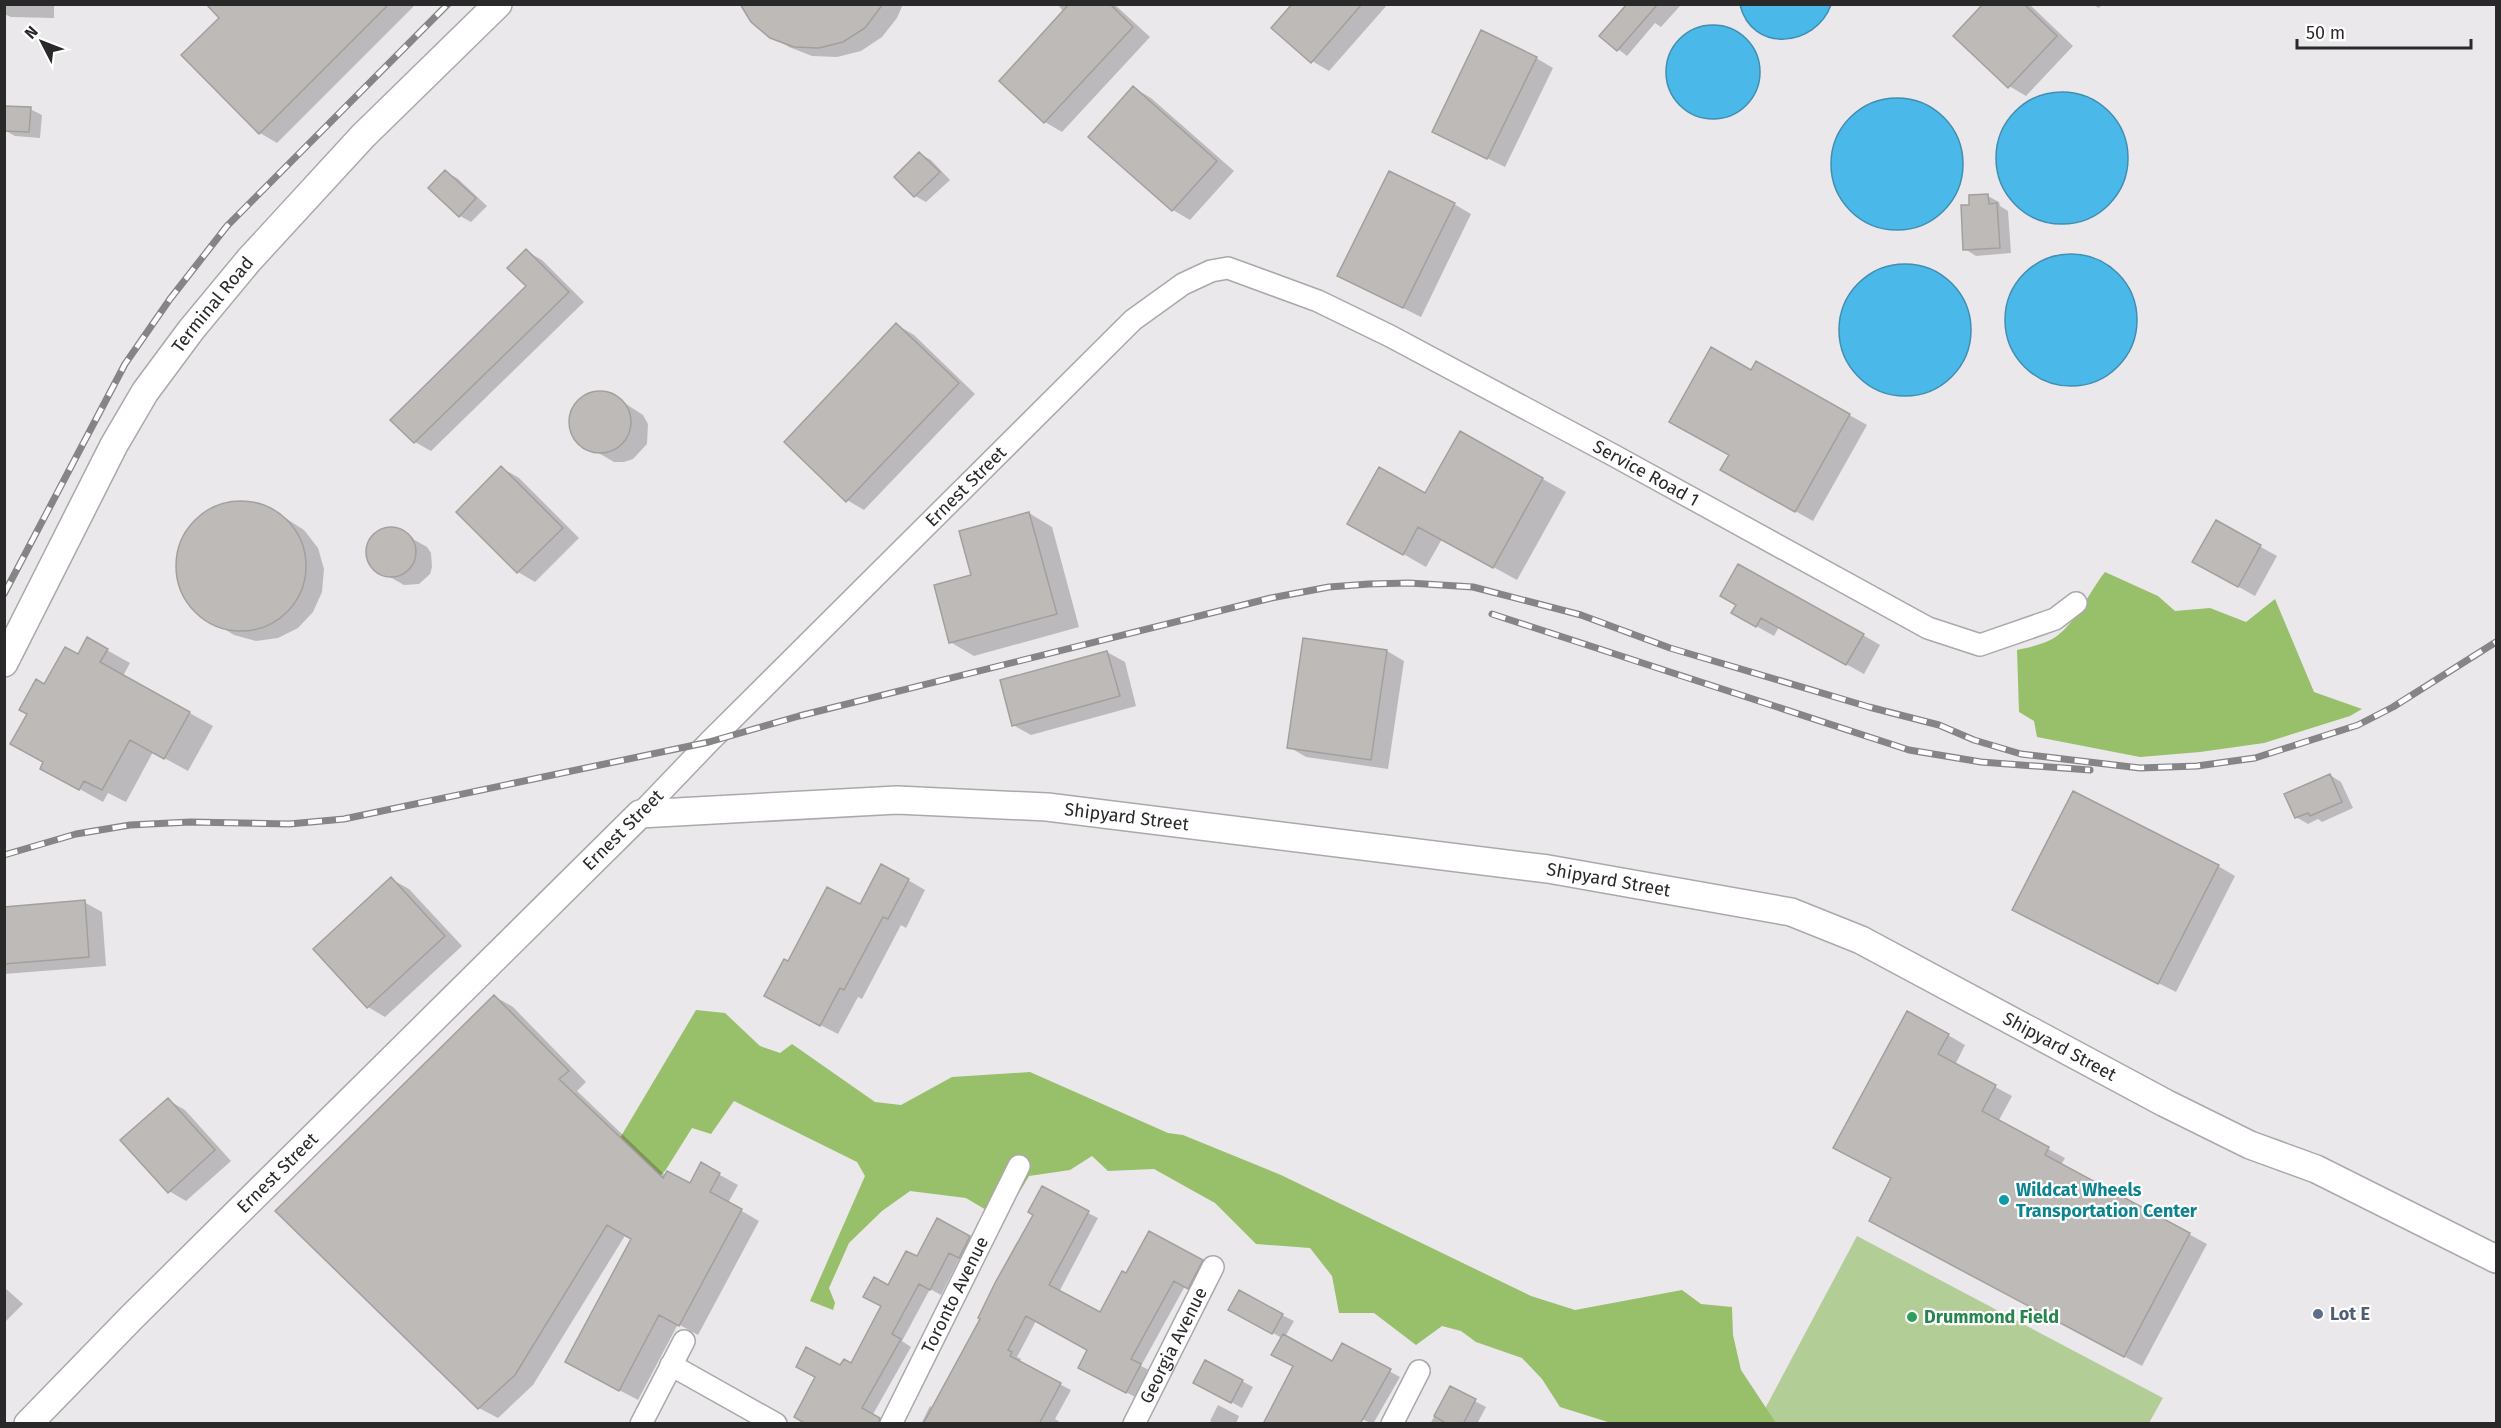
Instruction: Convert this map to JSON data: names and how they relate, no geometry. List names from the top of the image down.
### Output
{
  "streets": {
    "street": [
      "Terminal Road",
      "Service Road 1",
      "Ernest Street",
      "Shipyard Street",
      "Toronto Avenue",
      "Georgia Avenue"
    ]
  },
  "crossings": [
    ["Service Road 1", "Ernest Street"],
    ["Ernest Street", "Shipyard Street"]
  ],
  "places": ["Wildcat Wheels Transportation Center", "Lot E", "Drummond Field"],
  "scale_bar": "50 m",
  "north": "top left"
}
